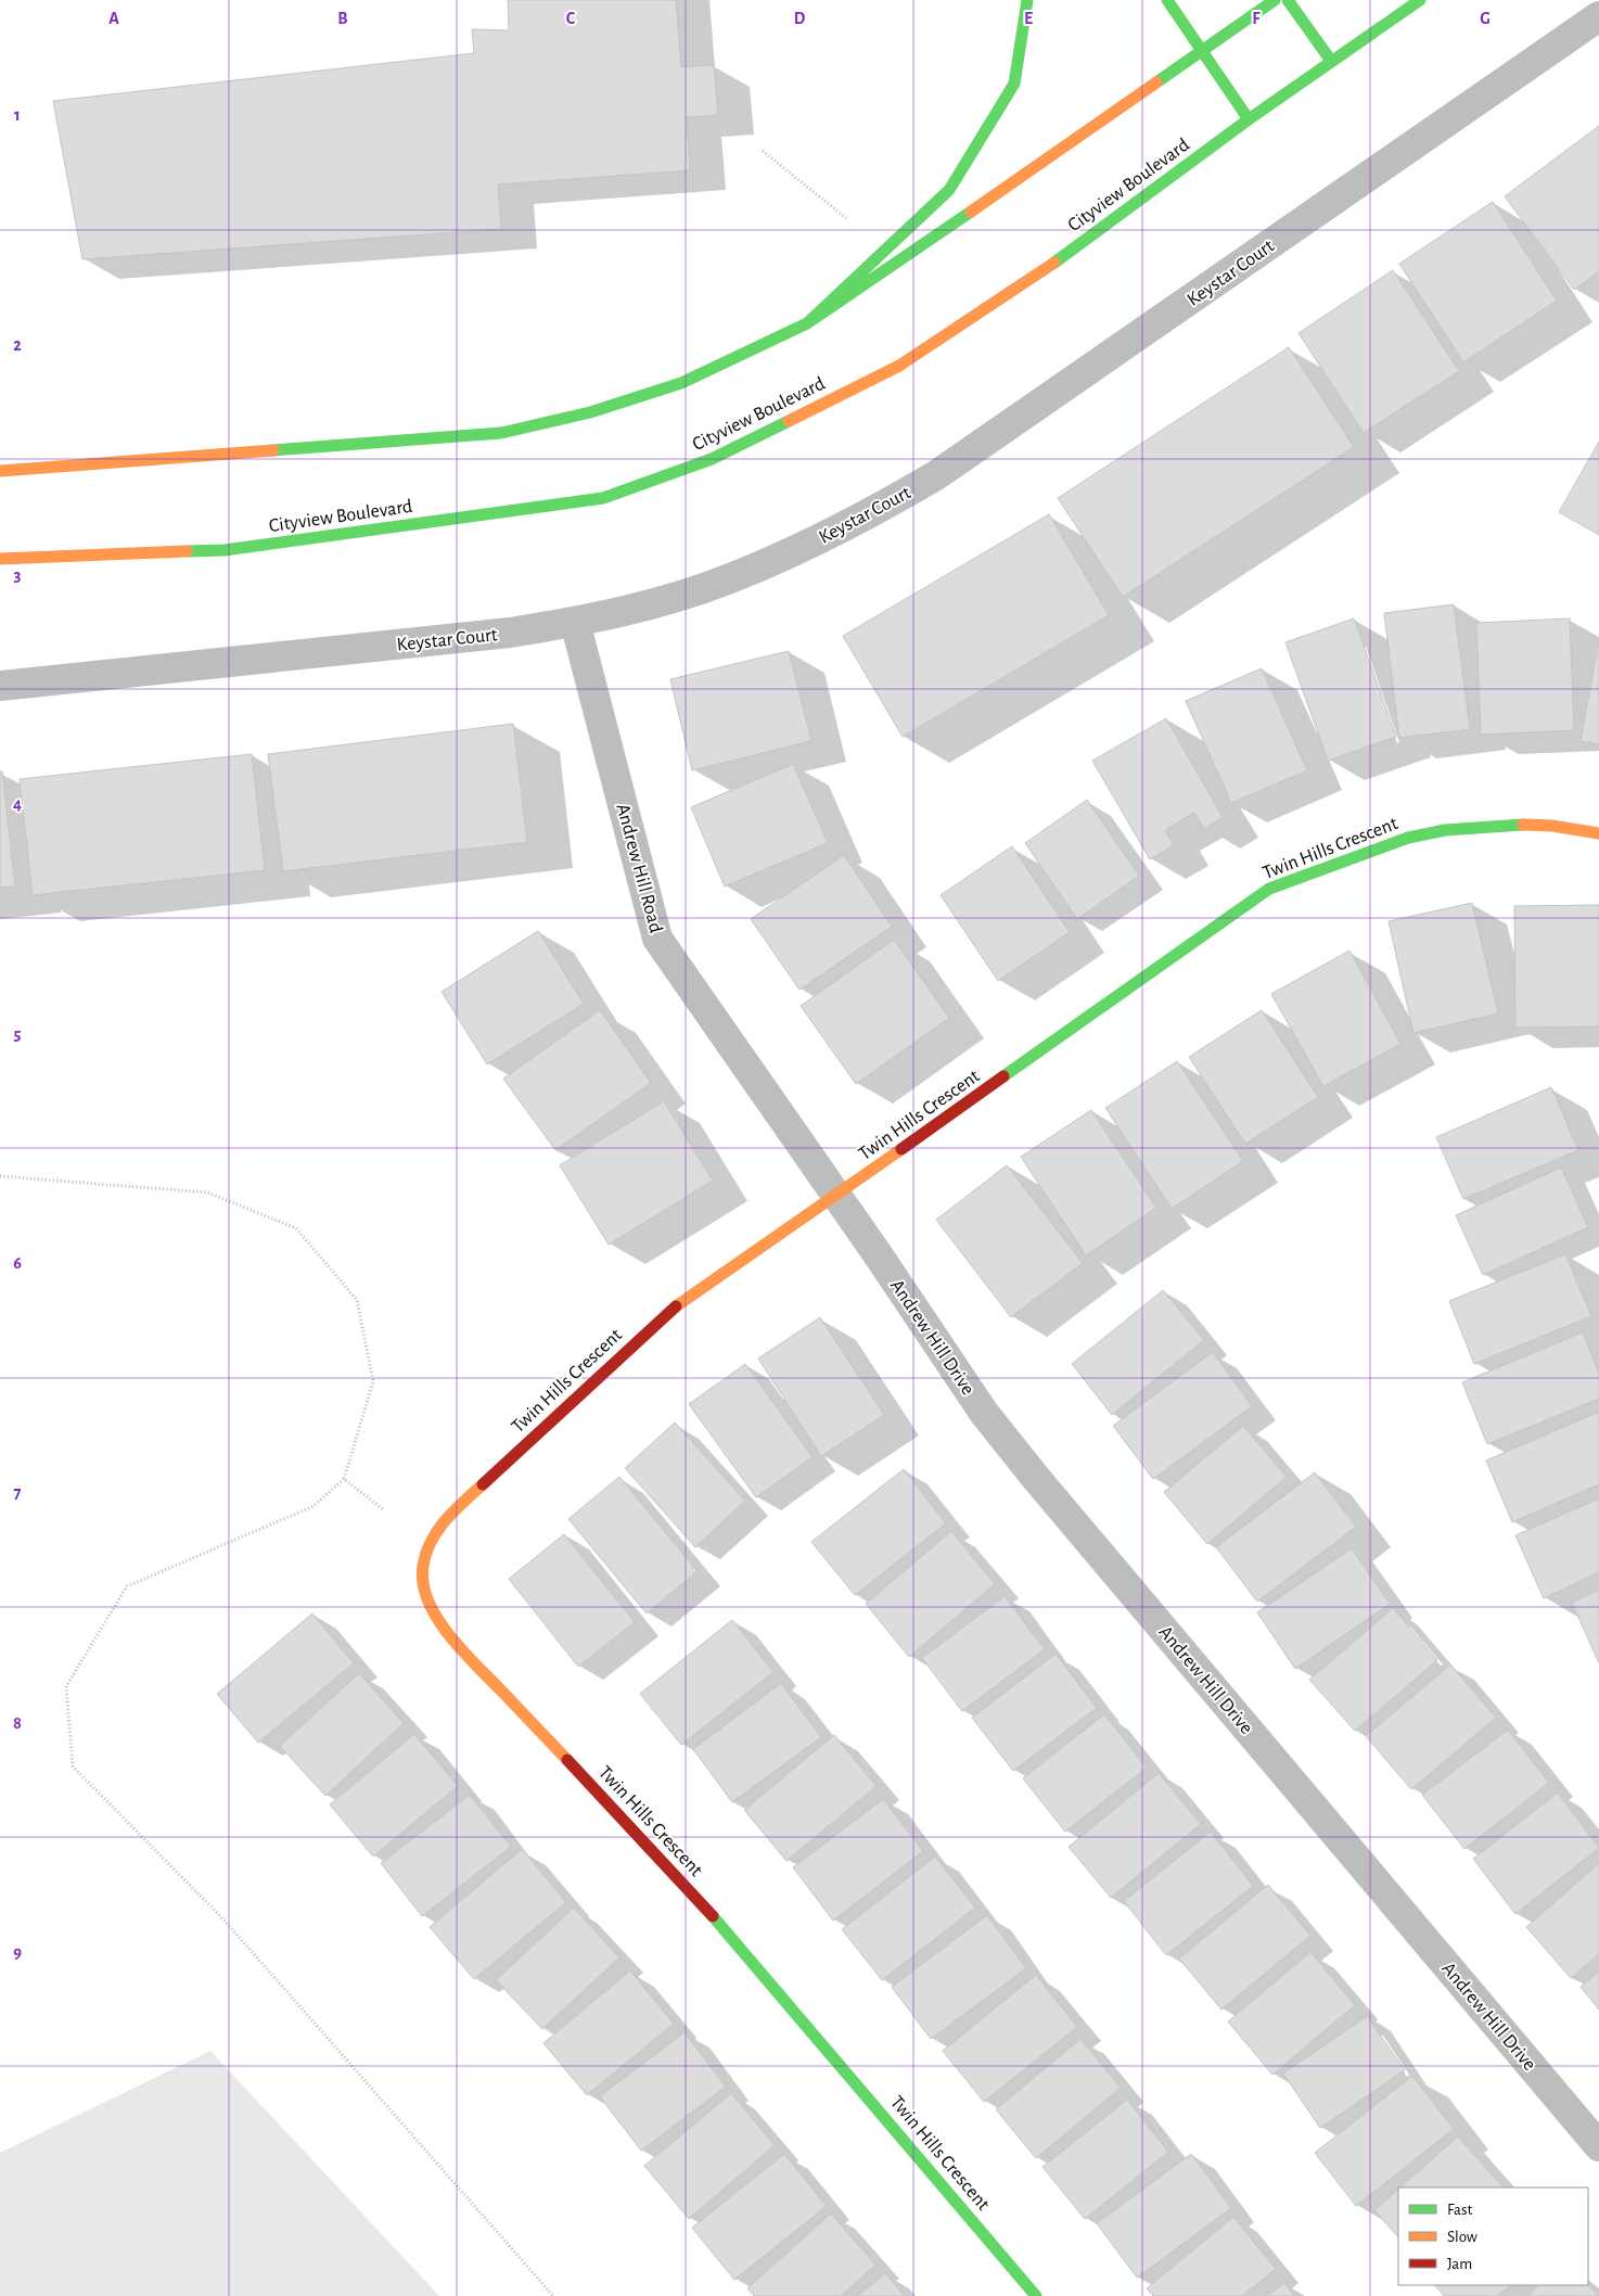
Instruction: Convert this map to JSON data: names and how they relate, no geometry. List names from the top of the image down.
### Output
{
  "streets": {
    "main road": ["Cityview Boulevard", "Twin Hills Crescent"],
    "street": ["Keystar Court", "Andrew Hill Road", "Andrew Hill Drive"]
  },
  "crossings": [
    ["Keystar Court", "Andrew Hill Road"],
    ["Twin Hills Crescent", "Andrew Hill Road"],
    ["Twin Hills Crescent", "Andrew Hill Drive"],
    ["Andrew Hill Road", "Andrew Hill Drive"]
  ],
  "legend": ["Fast", "Slow", "Jam"],
  "grid": {
    "columns": [
      "A",
      "B",
      "C",
      "D",
      "E",
      "F",
      "G"
    ],
    "rows": [
      "1",
      "2",
      "3",
      "4",
      "5",
      "6",
      "7",
      "8",
      "9"
    ]
  }
}
